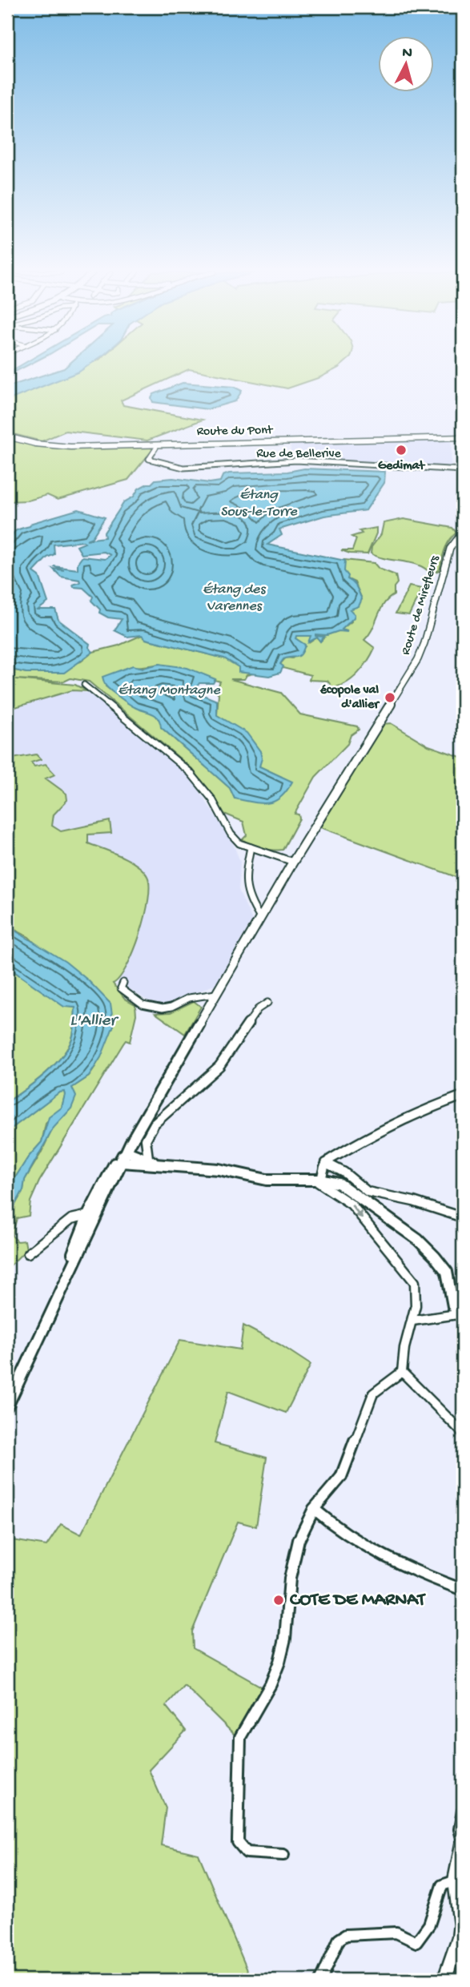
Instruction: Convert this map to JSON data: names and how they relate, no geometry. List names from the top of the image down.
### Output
{
  "streets": {
    "main road": ["Route du Pont"],
    "street": ["Rue de Bellerive", "Route de Mirefleurs"]
  },
  "water": [
    "Étang Sous-le-Torre",
    "Étang des Varennes",
    "Étang Montagne",
    "L'Allier"
  ],
  "places": ["Gedimat", "écopole val d'allier", "COTE DE MARNAT"],
  "north": "top"
}
